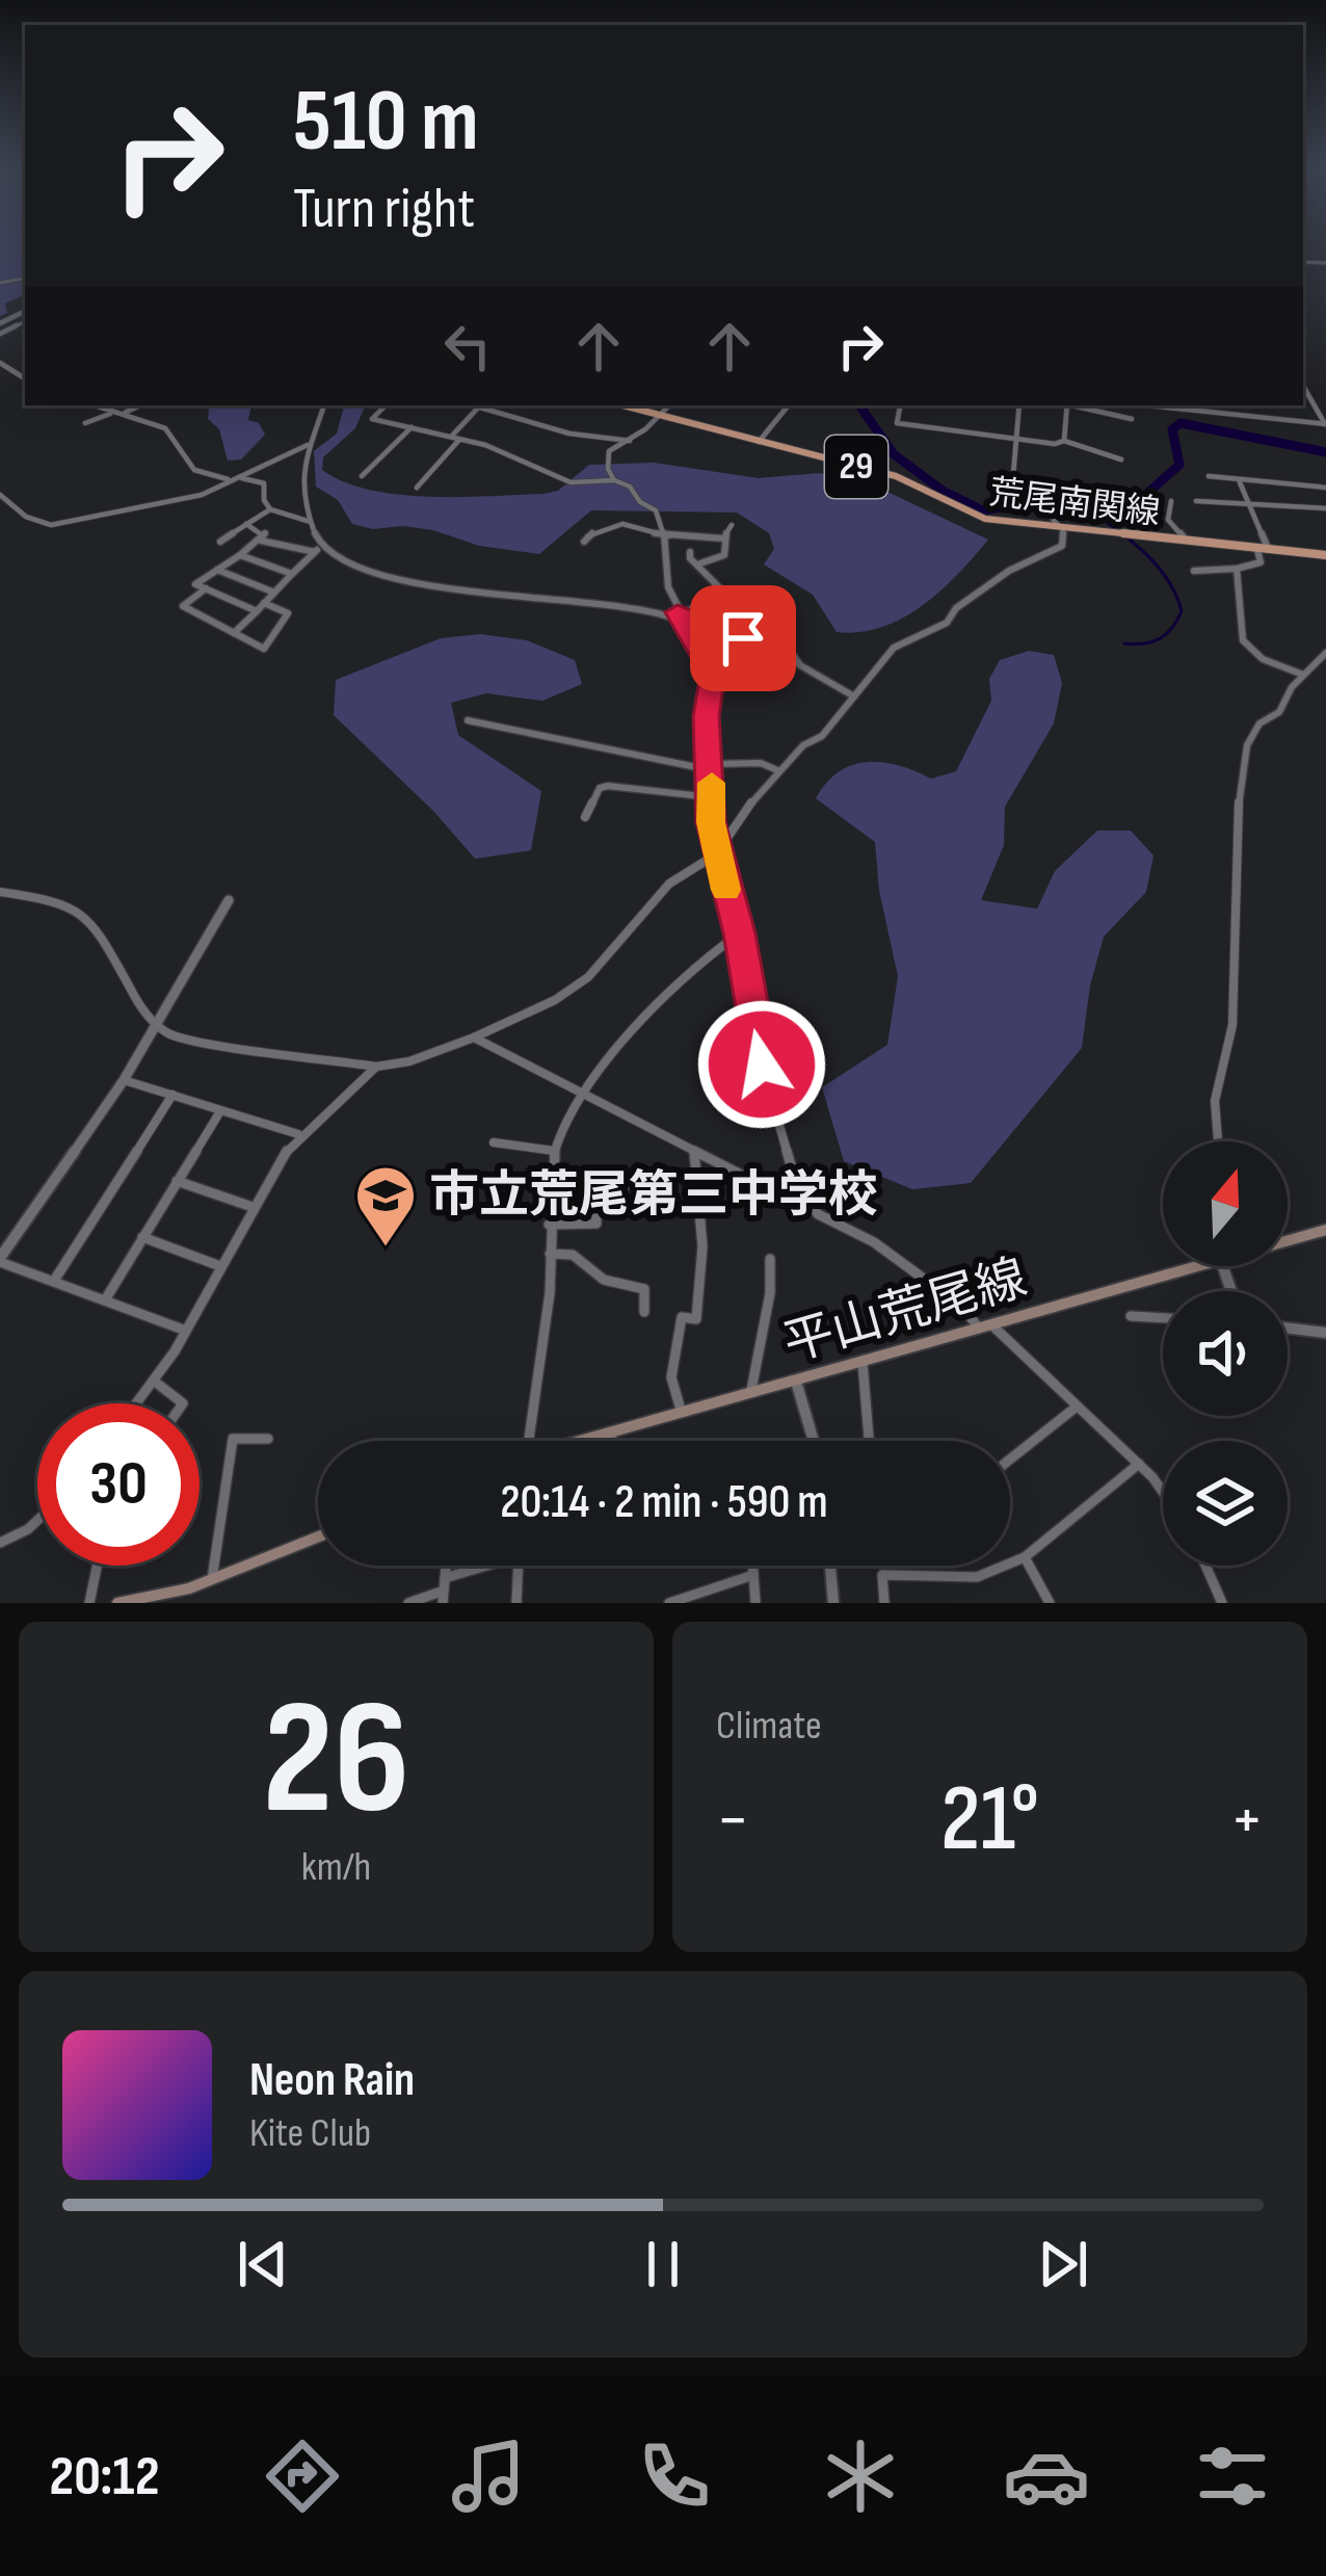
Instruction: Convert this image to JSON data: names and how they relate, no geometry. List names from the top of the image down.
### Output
{
  "streets": {
    "main road": ["29", "荒尾南関線", "平山荒尾線"]
  },
  "places": {
    "school or university": ["市立荒尾第三中学校"]
  },
  "north": "top",
  "page": {
    "turn": ["510 m", "Turn right"],
    "limit": "30",
    "trip": "20:14 · 2 min · 590 m",
    "tile": [
      ["26", "km/h"],
      "Climate"
    ],
    "heat": ["−", "21°", "+"],
    "song": ["Neon Rain", "Kite Club"],
    "tabs": "20:12"
  }
}
